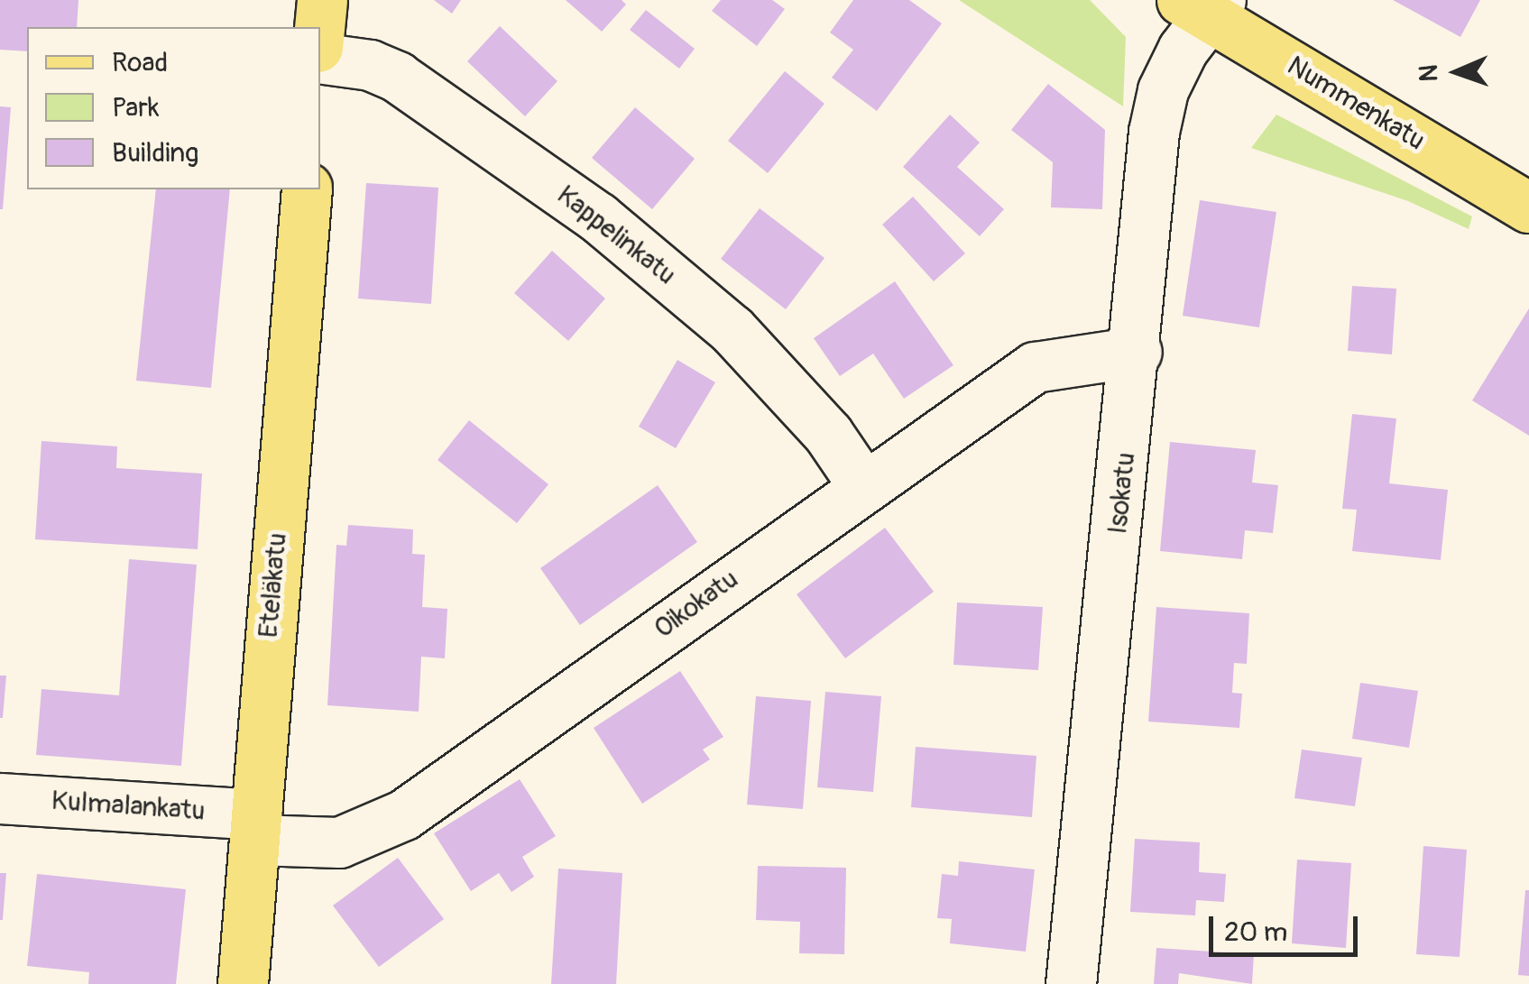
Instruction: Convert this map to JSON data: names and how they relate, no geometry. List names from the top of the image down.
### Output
{
  "streets": {
    "main road": ["Nummenkatu", "Eteläkatu"],
    "street": [
      "Kappelinkatu",
      "Isokatu",
      "Oikokatu",
      "Kulmalankatu"
    ]
  },
  "crossings": [
    ["Nummenkatu", "Isokatu"],
    ["Kappelinkatu", "Oikokatu"],
    ["Isokatu", "Oikokatu"],
    ["Eteläkatu", "Oikokatu"],
    ["Eteläkatu", "Kulmalankatu"],
    ["Oikokatu", "Kulmalankatu"]
  ],
  "legend": ["Road", "Park", "Building"],
  "scale_bar": "20 m",
  "north": "left"
}
